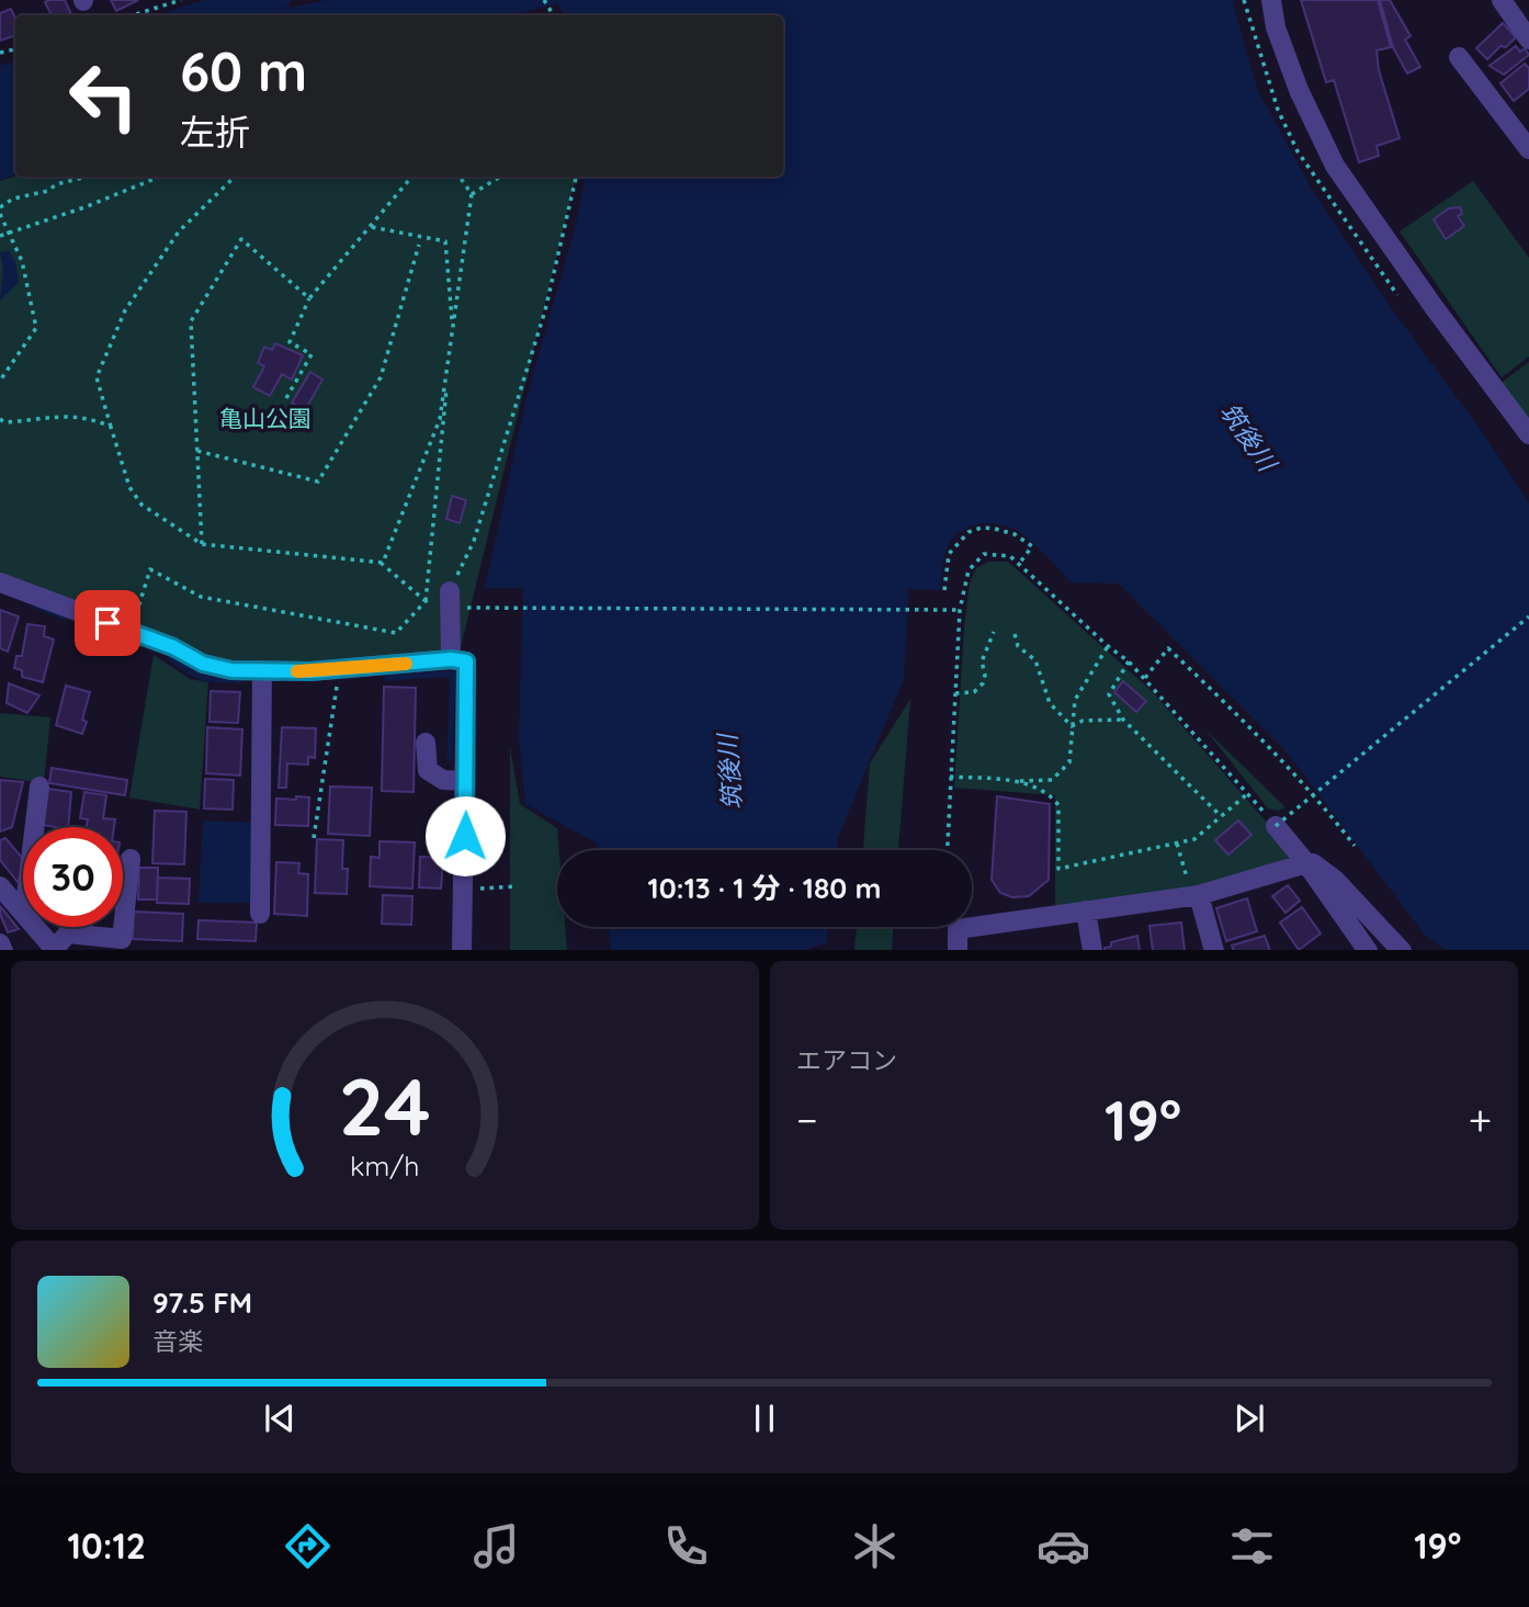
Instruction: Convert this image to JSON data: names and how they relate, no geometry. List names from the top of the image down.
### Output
{
  "water": ["筑後川"],
  "parks": ["亀山公園"],
  "page": {
    "turn": ["60 m", "左折"],
    "limit": "30",
    "trip": "10:13 · 1 分 · 180 m",
    "tile": "エアコン",
    "heat": ["−", "19°", "+"],
    "song": ["97.5 FM", "音楽"],
    "tabs": ["10:12", "19°"],
    "gauge": ["24", "km/h"]
  }
}
